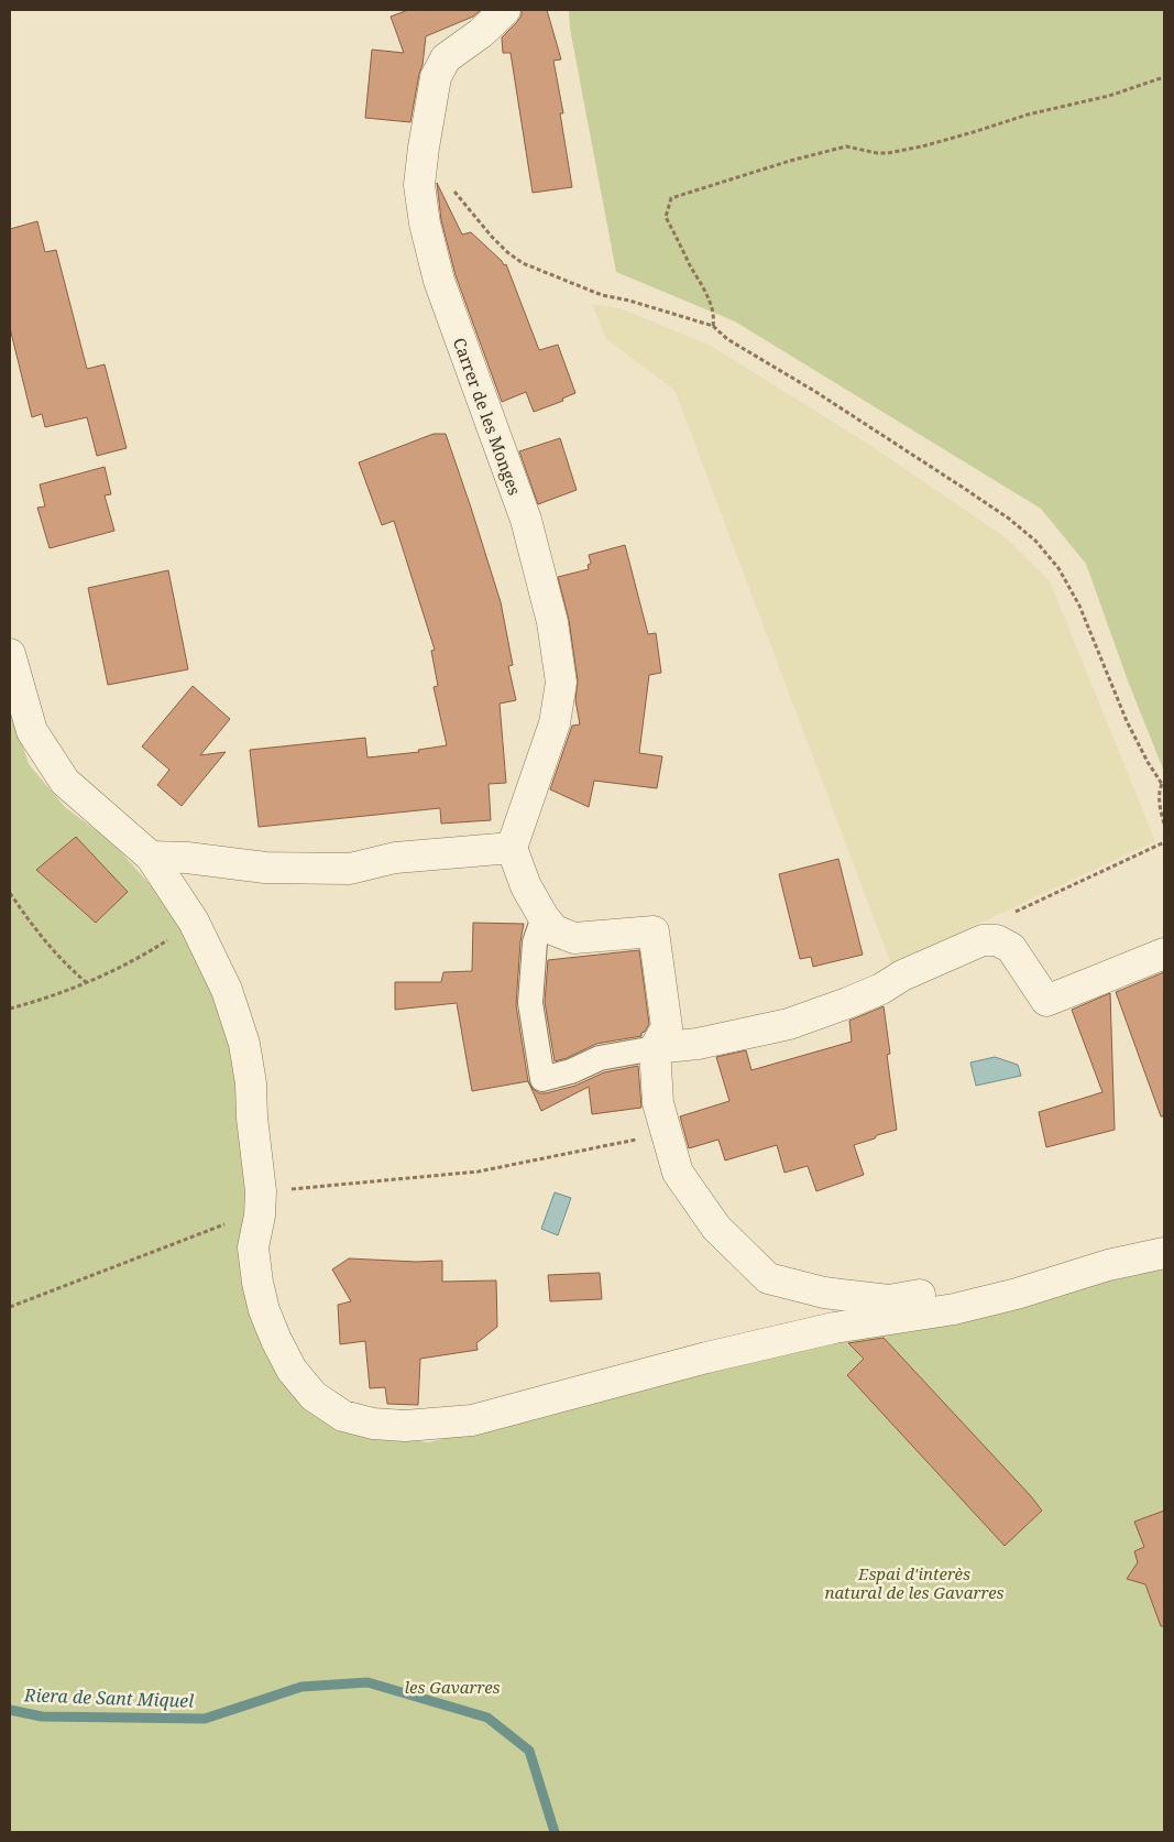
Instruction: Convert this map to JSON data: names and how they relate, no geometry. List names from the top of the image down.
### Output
{
  "streets": {
    "street": ["Carrer de les Monges"]
  },
  "water": ["Riera de Sant Miquel"],
  "parks": ["Espai d'interès natural de les Gavarres", "les Gavarres"]
}
